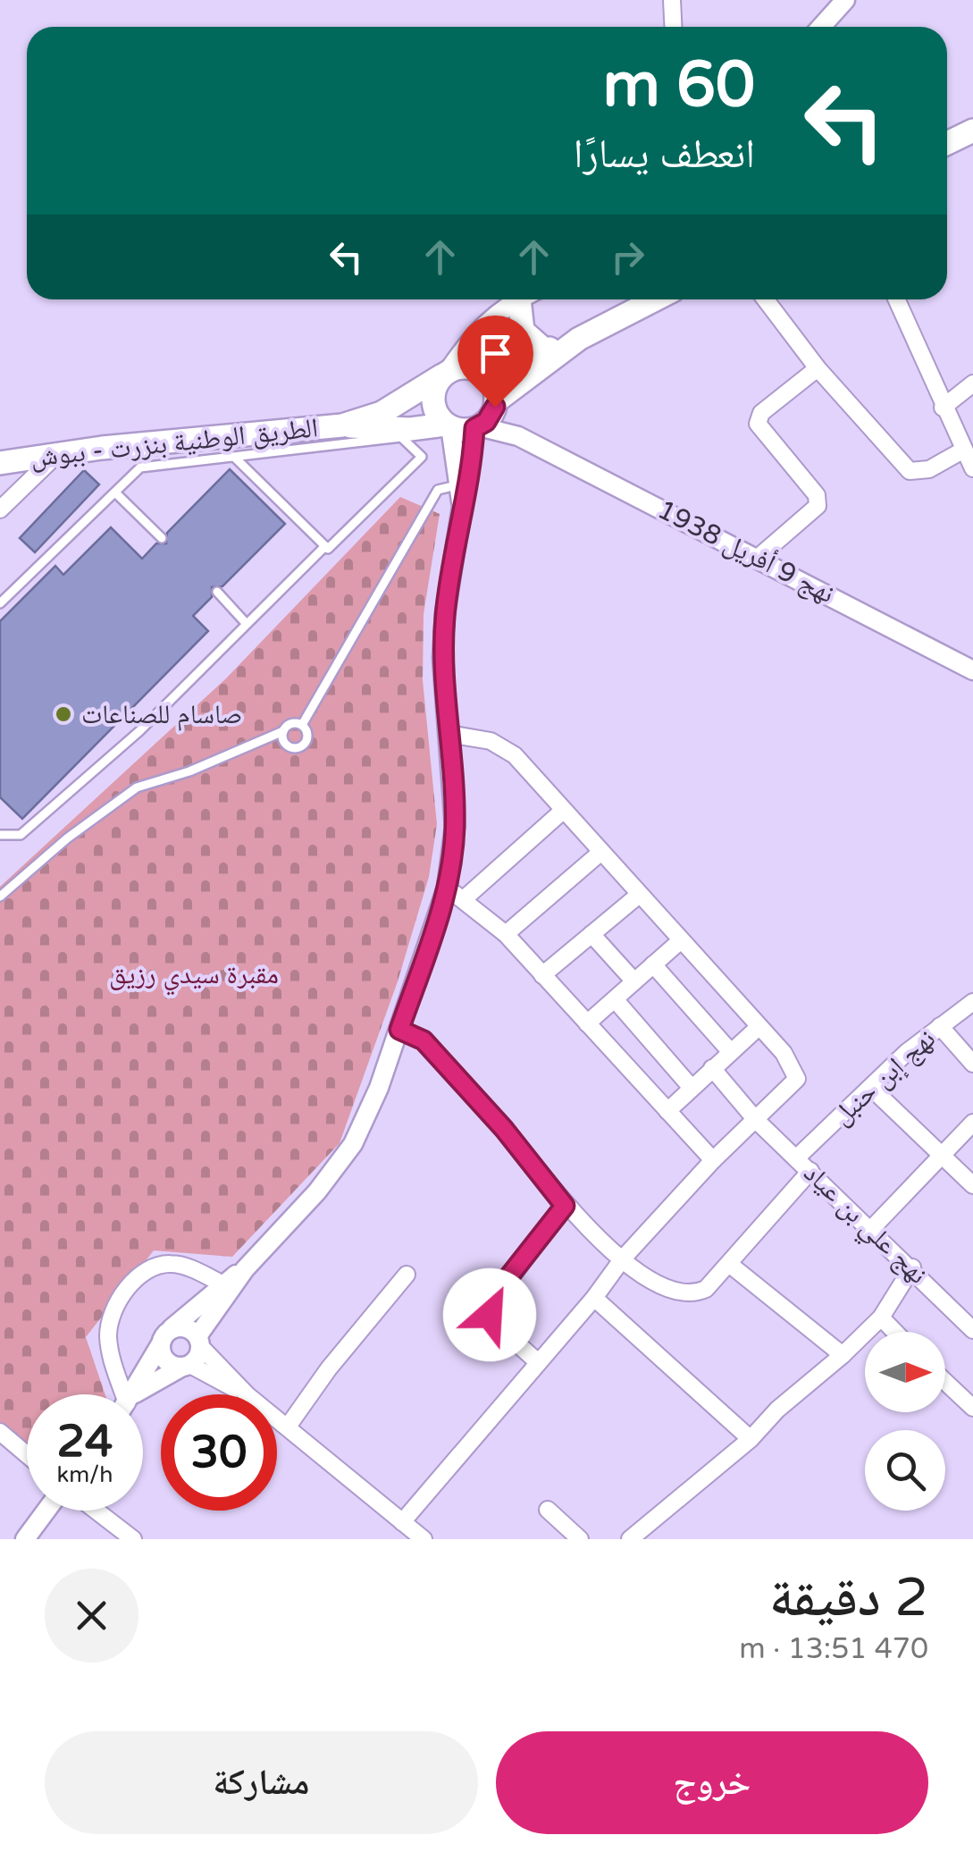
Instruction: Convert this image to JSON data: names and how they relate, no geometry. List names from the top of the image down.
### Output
{
  "streets": {
    "main road": ["الطريق الوطنية بنزرت - ببوش"],
    "street": ["نهج 9 أفريل 1938", "نهج إبن حنبل", "نهج علي بن عياد"]
  },
  "crossings": [
    ["نهج إبن حنبل", "نهج علي بن عياد"]
  ],
  "parks": ["مقبرة سيدي رزيق"],
  "places": ["صاسام للصناعات"],
  "north": "right",
  "page": {
    "turn": ["60 m", "انعطف يسارًا"],
    "speed": "24 km/h",
    "limit": "30",
    "heading": ["2 دقيقة", "470 m · 13:51"],
    "buttons": ["خروج", "مشاركة"]
  }
}
